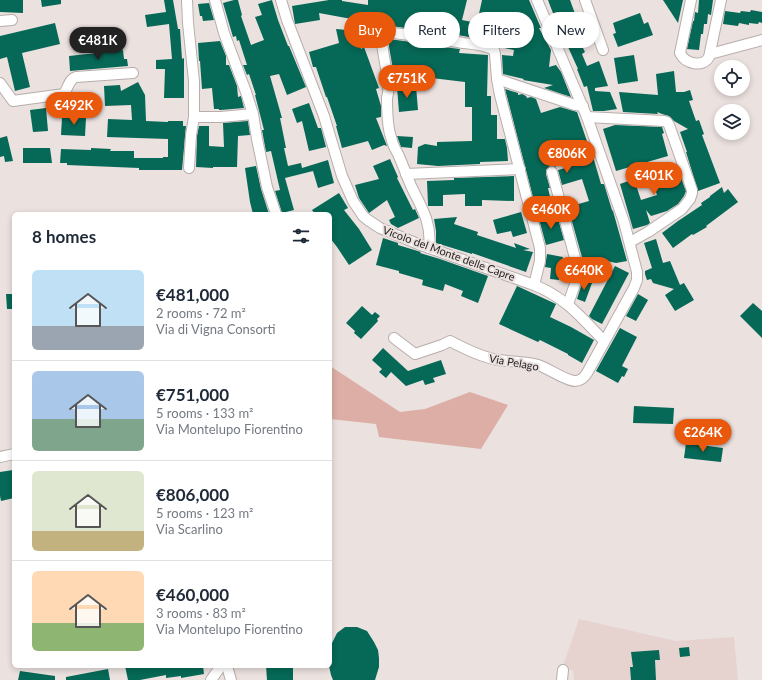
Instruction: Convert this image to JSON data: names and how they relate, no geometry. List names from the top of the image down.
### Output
{
  "streets": {
    "street": ["Vicolo del Monte delle Capre", "Via Pelago"]
  },
  "crossings": [
    ["Vicolo del Monte delle Capre", "Via Pelago"]
  ],
  "page": {
    "chip": [
      "Buy",
      "Rent",
      "Filters",
      "New"
    ],
    "price": [
      "€481K",
      "€751K",
      "€492K",
      "€806K",
      "€401K",
      "€460K",
      "€640K",
      "€264K"
    ],
    "heading": "8 homes",
    "list": [
      {
        "name": "€481,000",
        "note": "2 rooms · 72 m² · Via di Vigna Consorti"
      },
      {
        "name": "€751,000",
        "note": "5 rooms · 133 m² · Via Montelupo Fiorentino"
      },
      {
        "name": "€806,000",
        "note": "5 rooms · 123 m² · Via Scarlino"
      },
      {
        "name": "€460,000",
        "note": "3 rooms · 83 m² · Via Montelupo Fiorentino"
      }
    ]
  }
}
